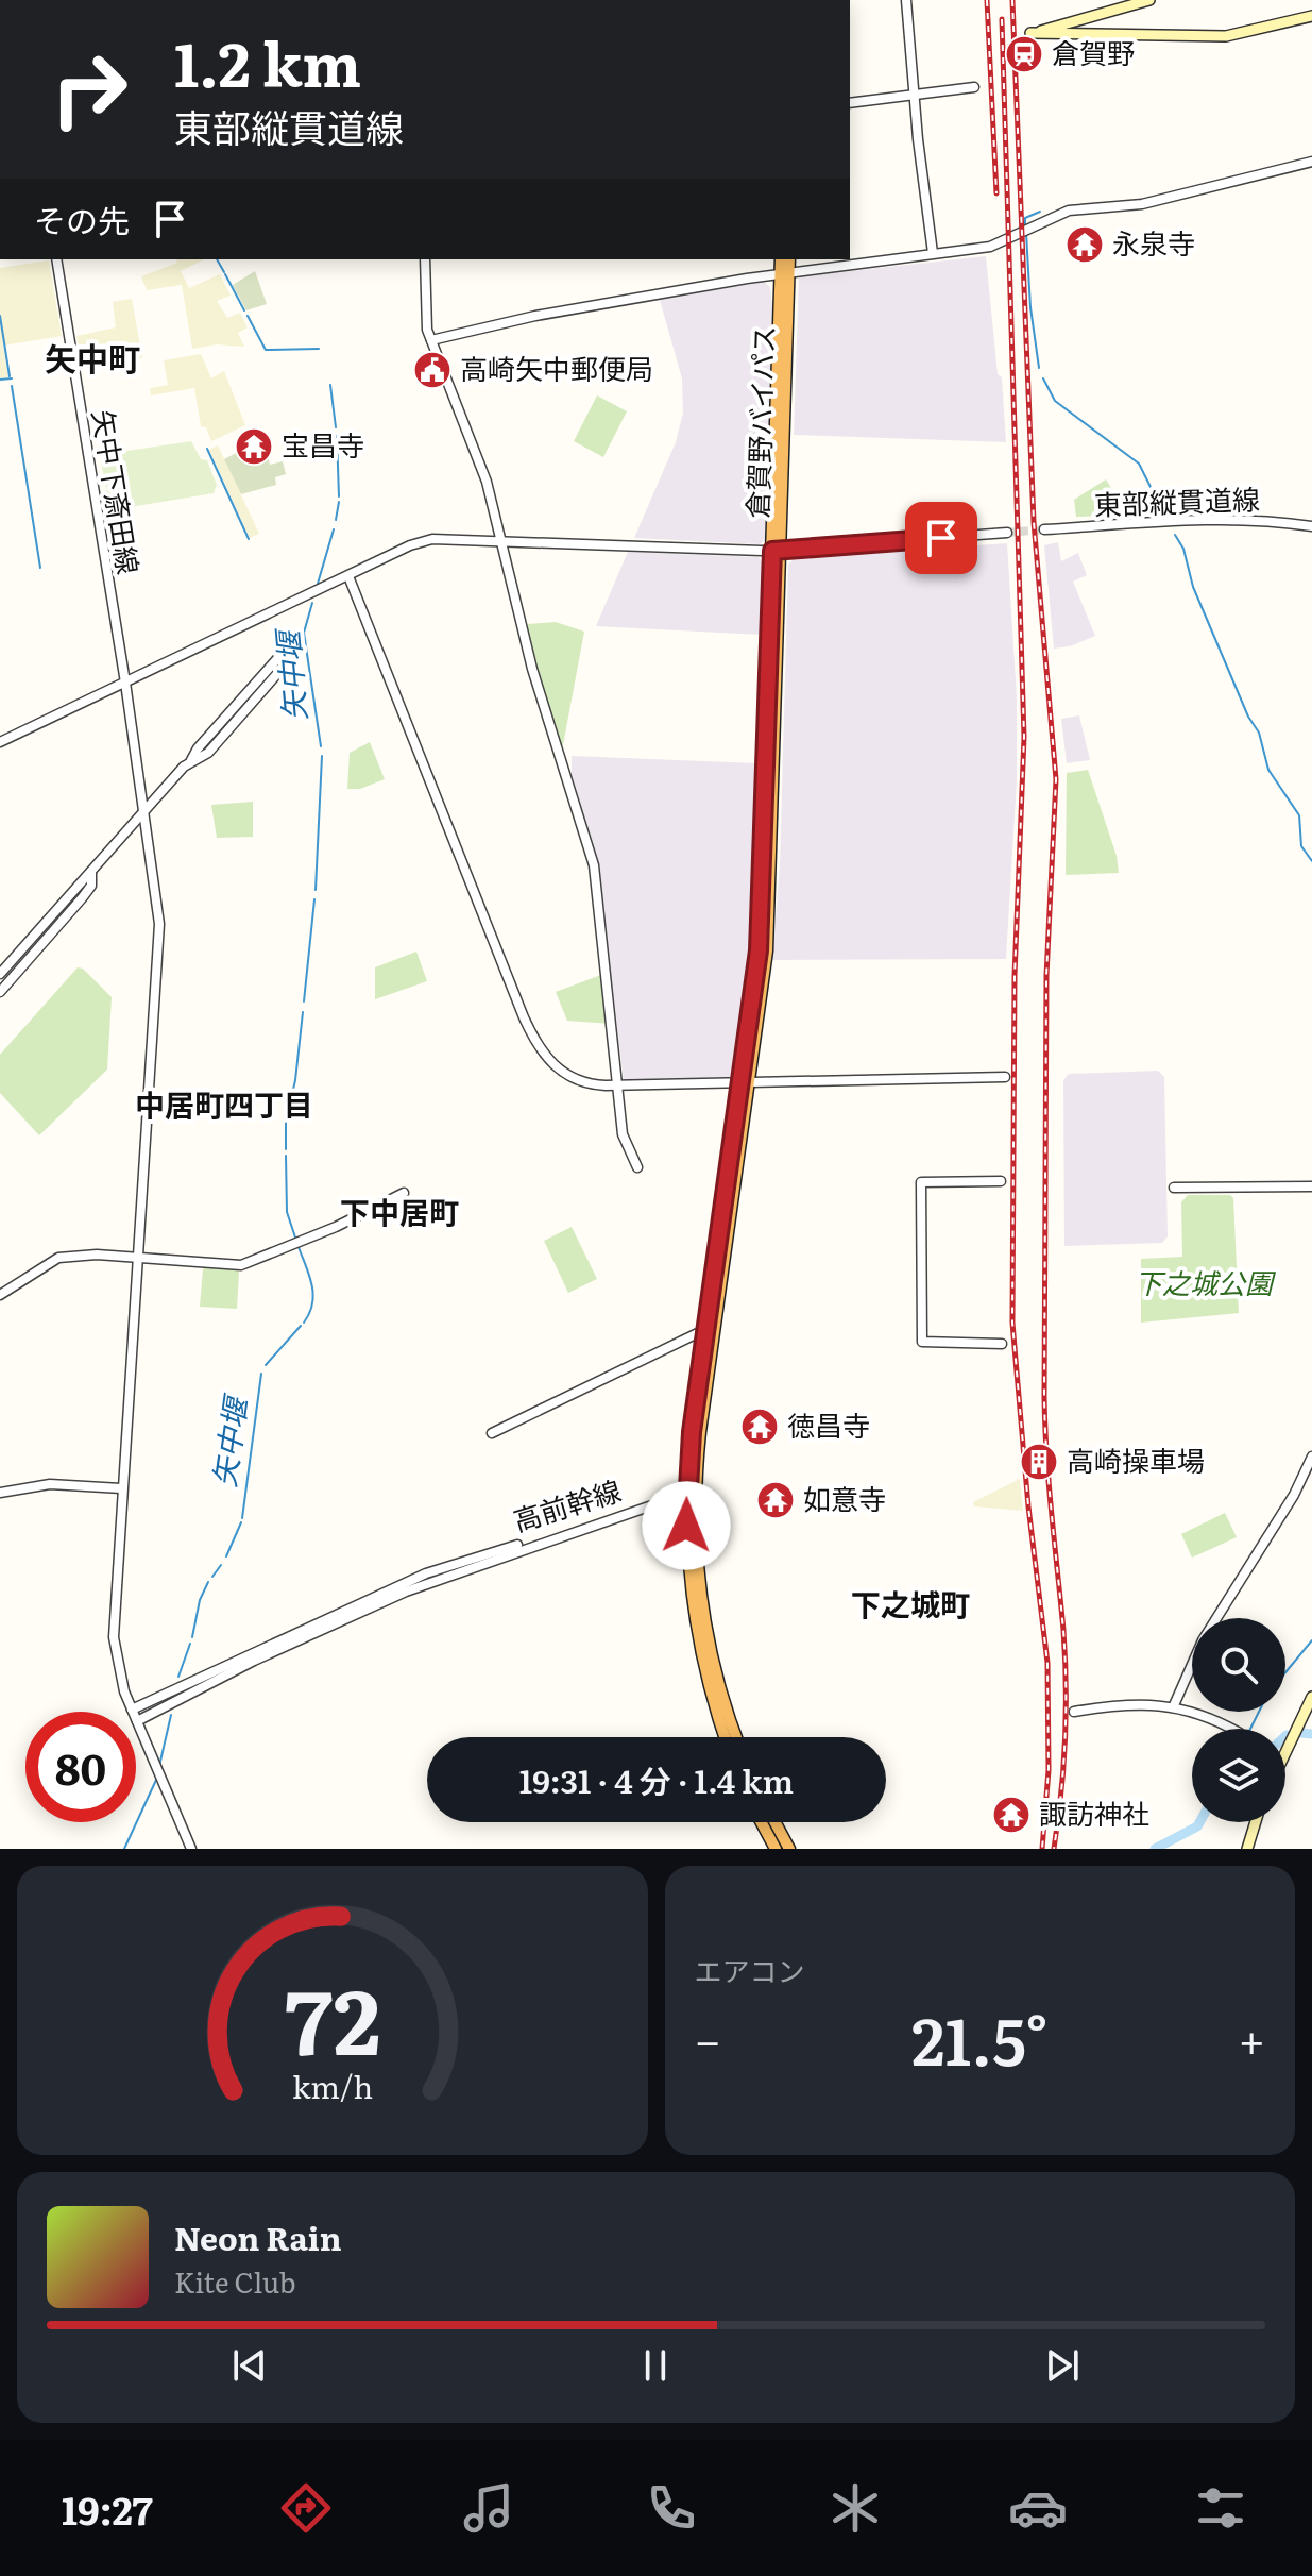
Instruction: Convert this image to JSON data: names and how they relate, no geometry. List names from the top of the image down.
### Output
{
  "streets": {
    "highway": ["倉賀野バイパス"],
    "street": ["矢中下斎田線", "東部縦貫道線", "高前幹線"]
  },
  "crossings": [
    ["倉賀野バイパス", "高前幹線"],
    ["矢中下斎田線", "高前幹線"]
  ],
  "districts": [
    "矢中町",
    "中居町四丁目",
    "下中居町",
    "下之城町"
  ],
  "water": ["矢中堰"],
  "parks": ["下之城公園"],
  "places": {
    "station": ["倉賀野"],
    "temple": [
      "永泉寺",
      "宝昌寺",
      "徳昌寺",
      "如意寺",
      "諏訪神社"
    ],
    "public building": ["高崎矢中郵便局"],
    "building": ["高崎操車場"]
  },
  "page": {
    "turn": ["1.2 km", "東部縦貫道線"],
    "then": "その先",
    "limit": "80",
    "trip": "19:31 · 4 分 · 1.4 km",
    "tile": "エアコン",
    "heat": ["−", "21.5°", "+"],
    "song": ["Neon Rain", "Kite Club"],
    "tabs": "19:27",
    "gauge": ["72", "km/h"]
  }
}
